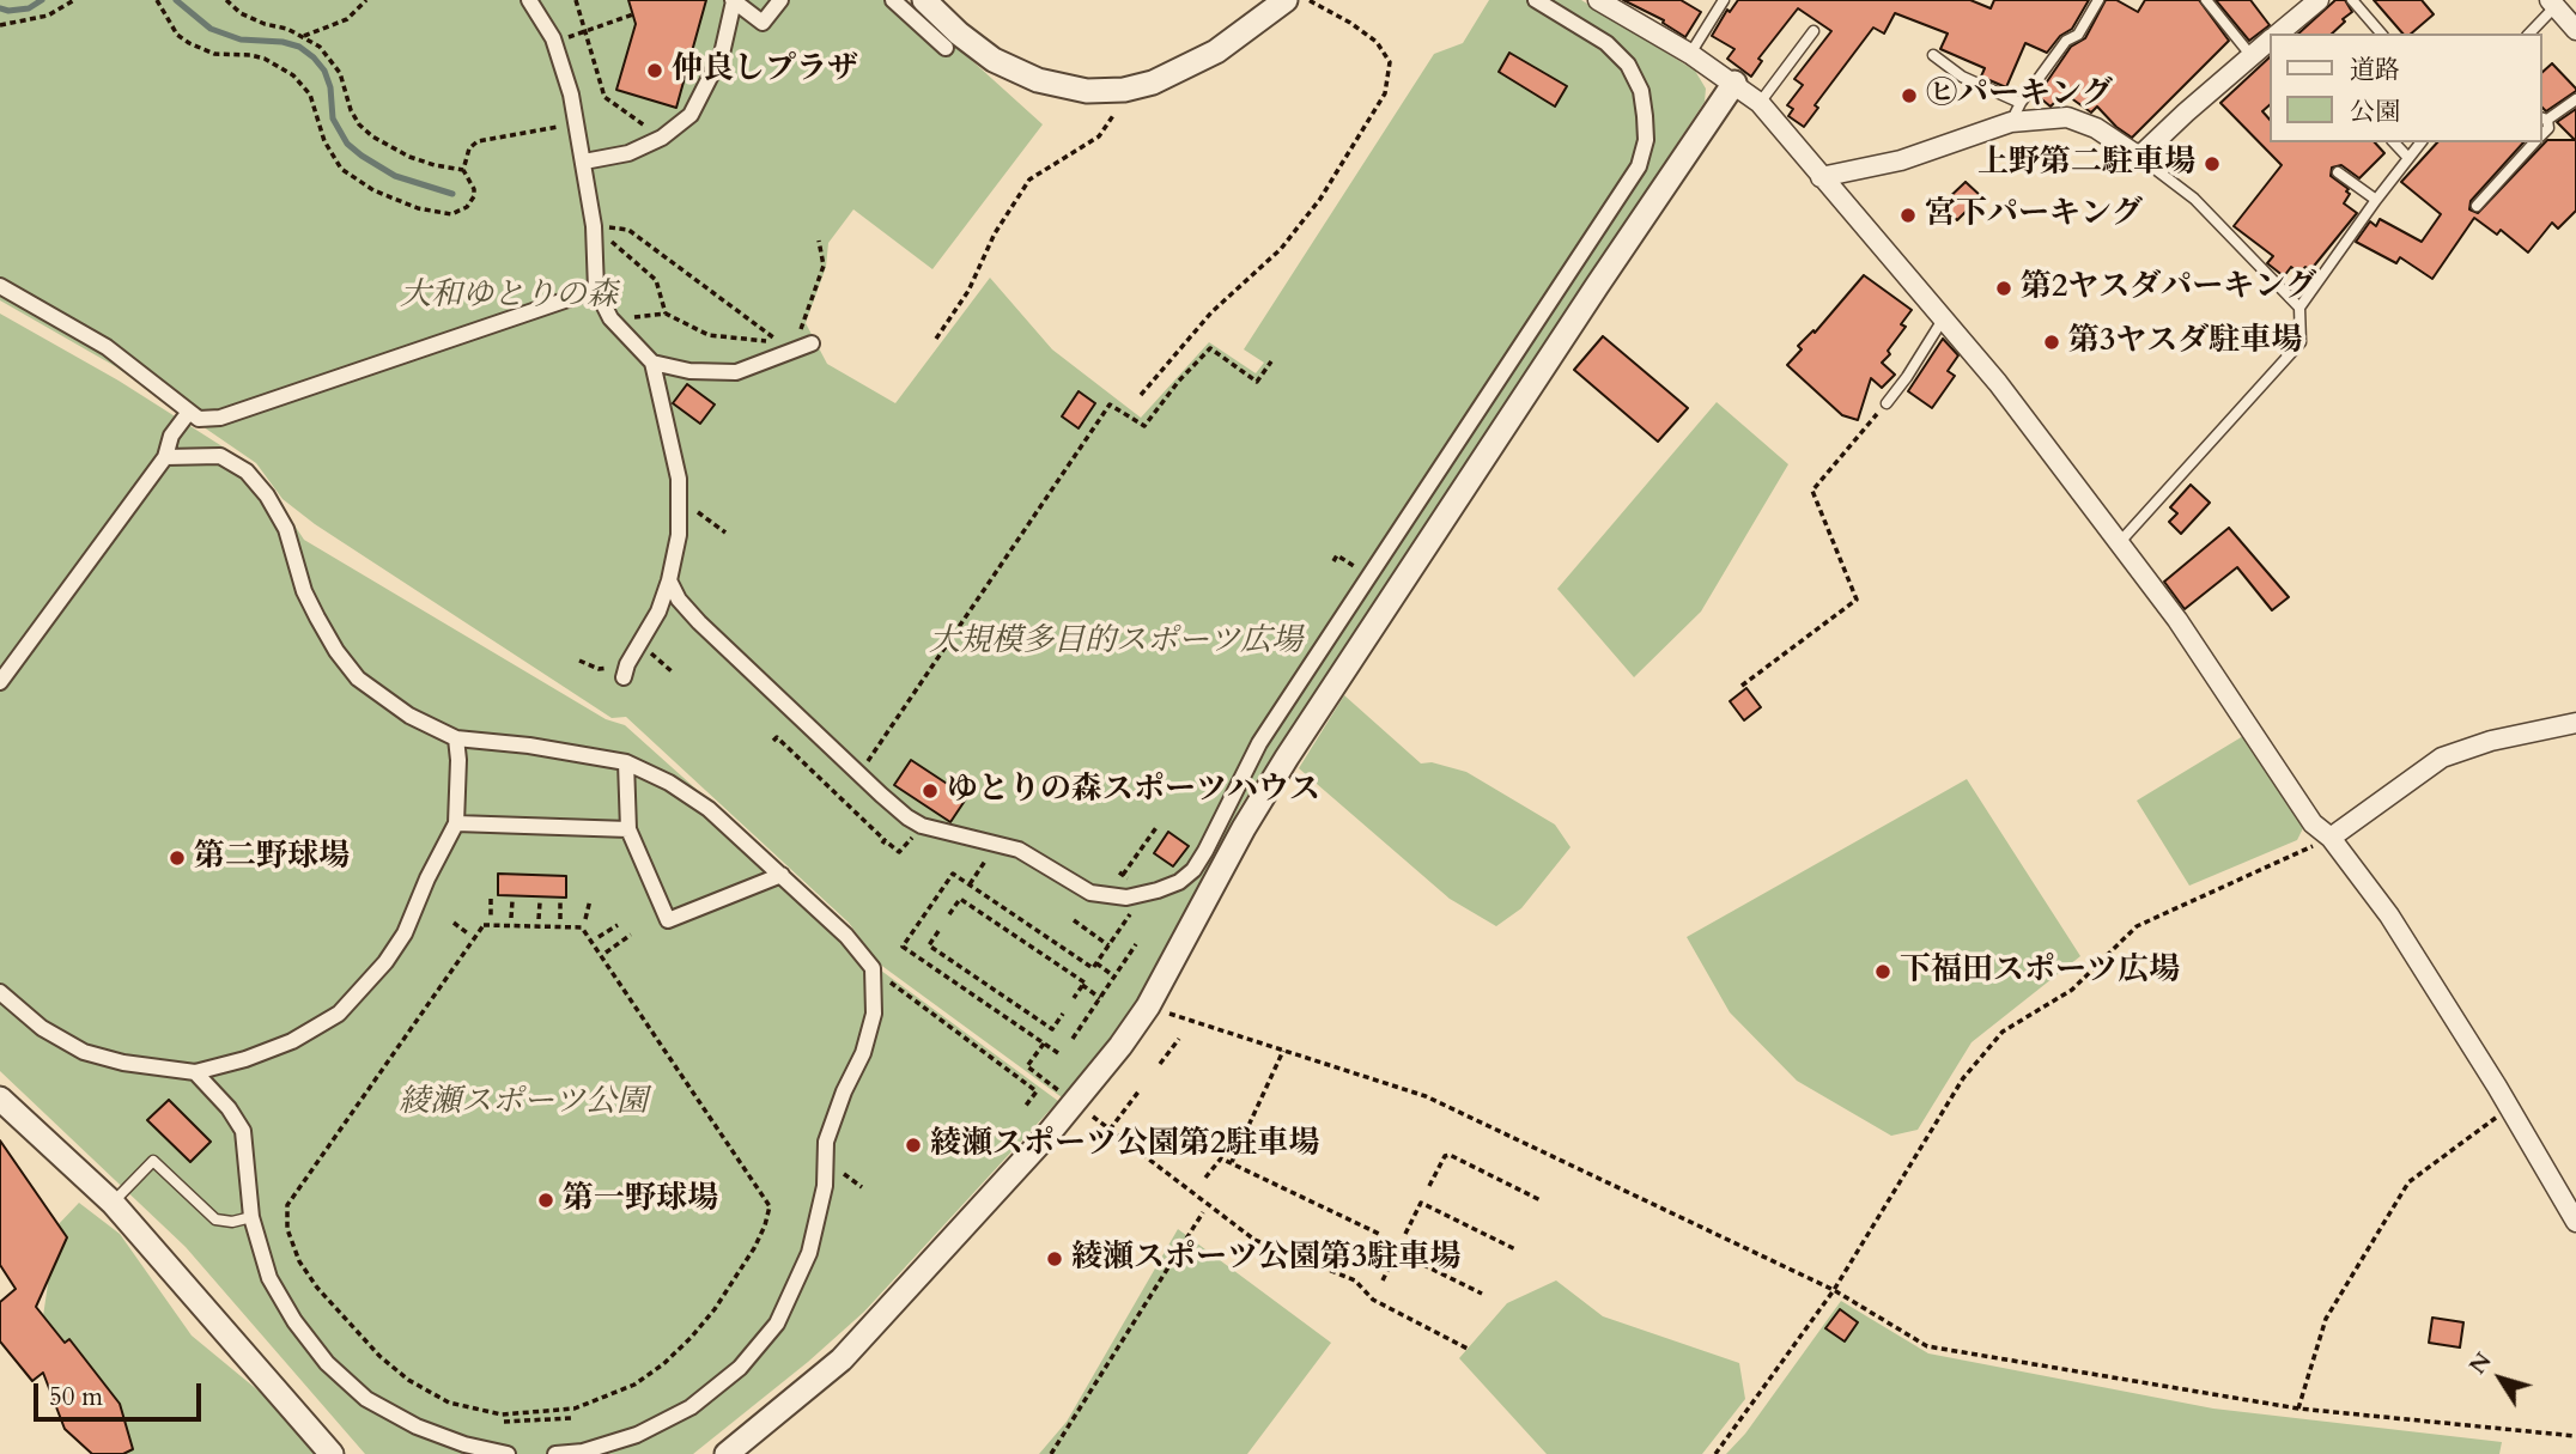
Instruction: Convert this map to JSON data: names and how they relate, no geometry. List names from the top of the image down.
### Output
{
  "parks": ["大和ゆとりの森", "大規模多目的スポーツ広場", "綾瀬スポーツ公園"],
  "places": [
    "仲良しプラザ",
    "㋪パーキング",
    "上野第二駐車場",
    "宮下パーキング",
    "第2ヤスダパーキング",
    "第3ヤスダ駐車場",
    "ゆとりの森スポーツハウス",
    "第二野球場",
    "下福田スポーツ広場",
    "綾瀬スポーツ公園第2駐車場",
    "第一野球場",
    "綾瀬スポーツ公園第3駐車場"
  ],
  "legend": ["道路", "公園"],
  "scale_bar": "50 m",
  "north": "top left"
}
